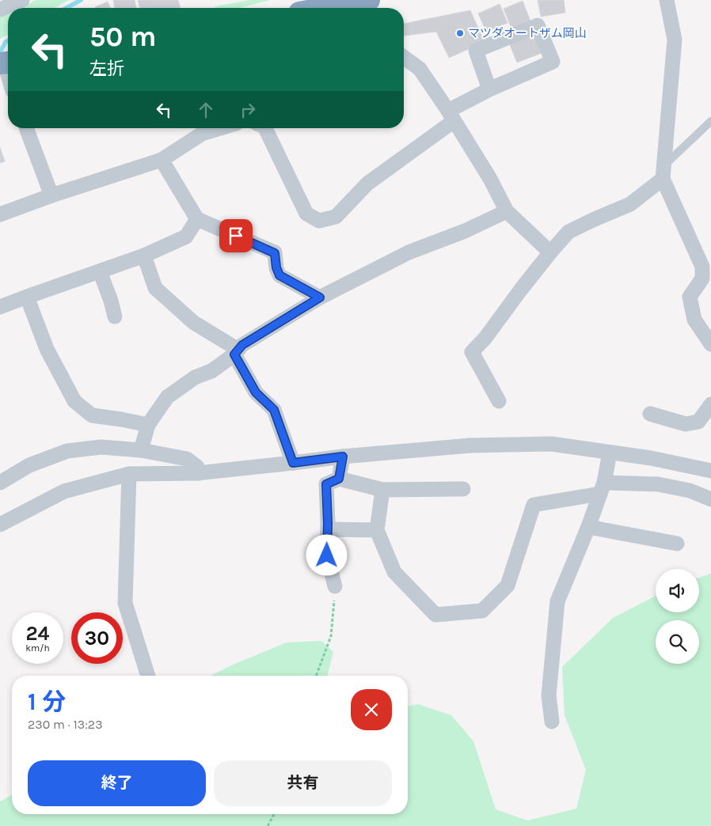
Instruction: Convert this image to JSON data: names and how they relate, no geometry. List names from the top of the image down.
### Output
{
  "places": ["マツダオートザム岡山"],
  "page": {
    "turn": ["50 m", "左折"],
    "speed": "24 km/h",
    "limit": "30",
    "heading": ["1 分", "230 m · 13:23"],
    "buttons": ["終了", "共有"]
  }
}
